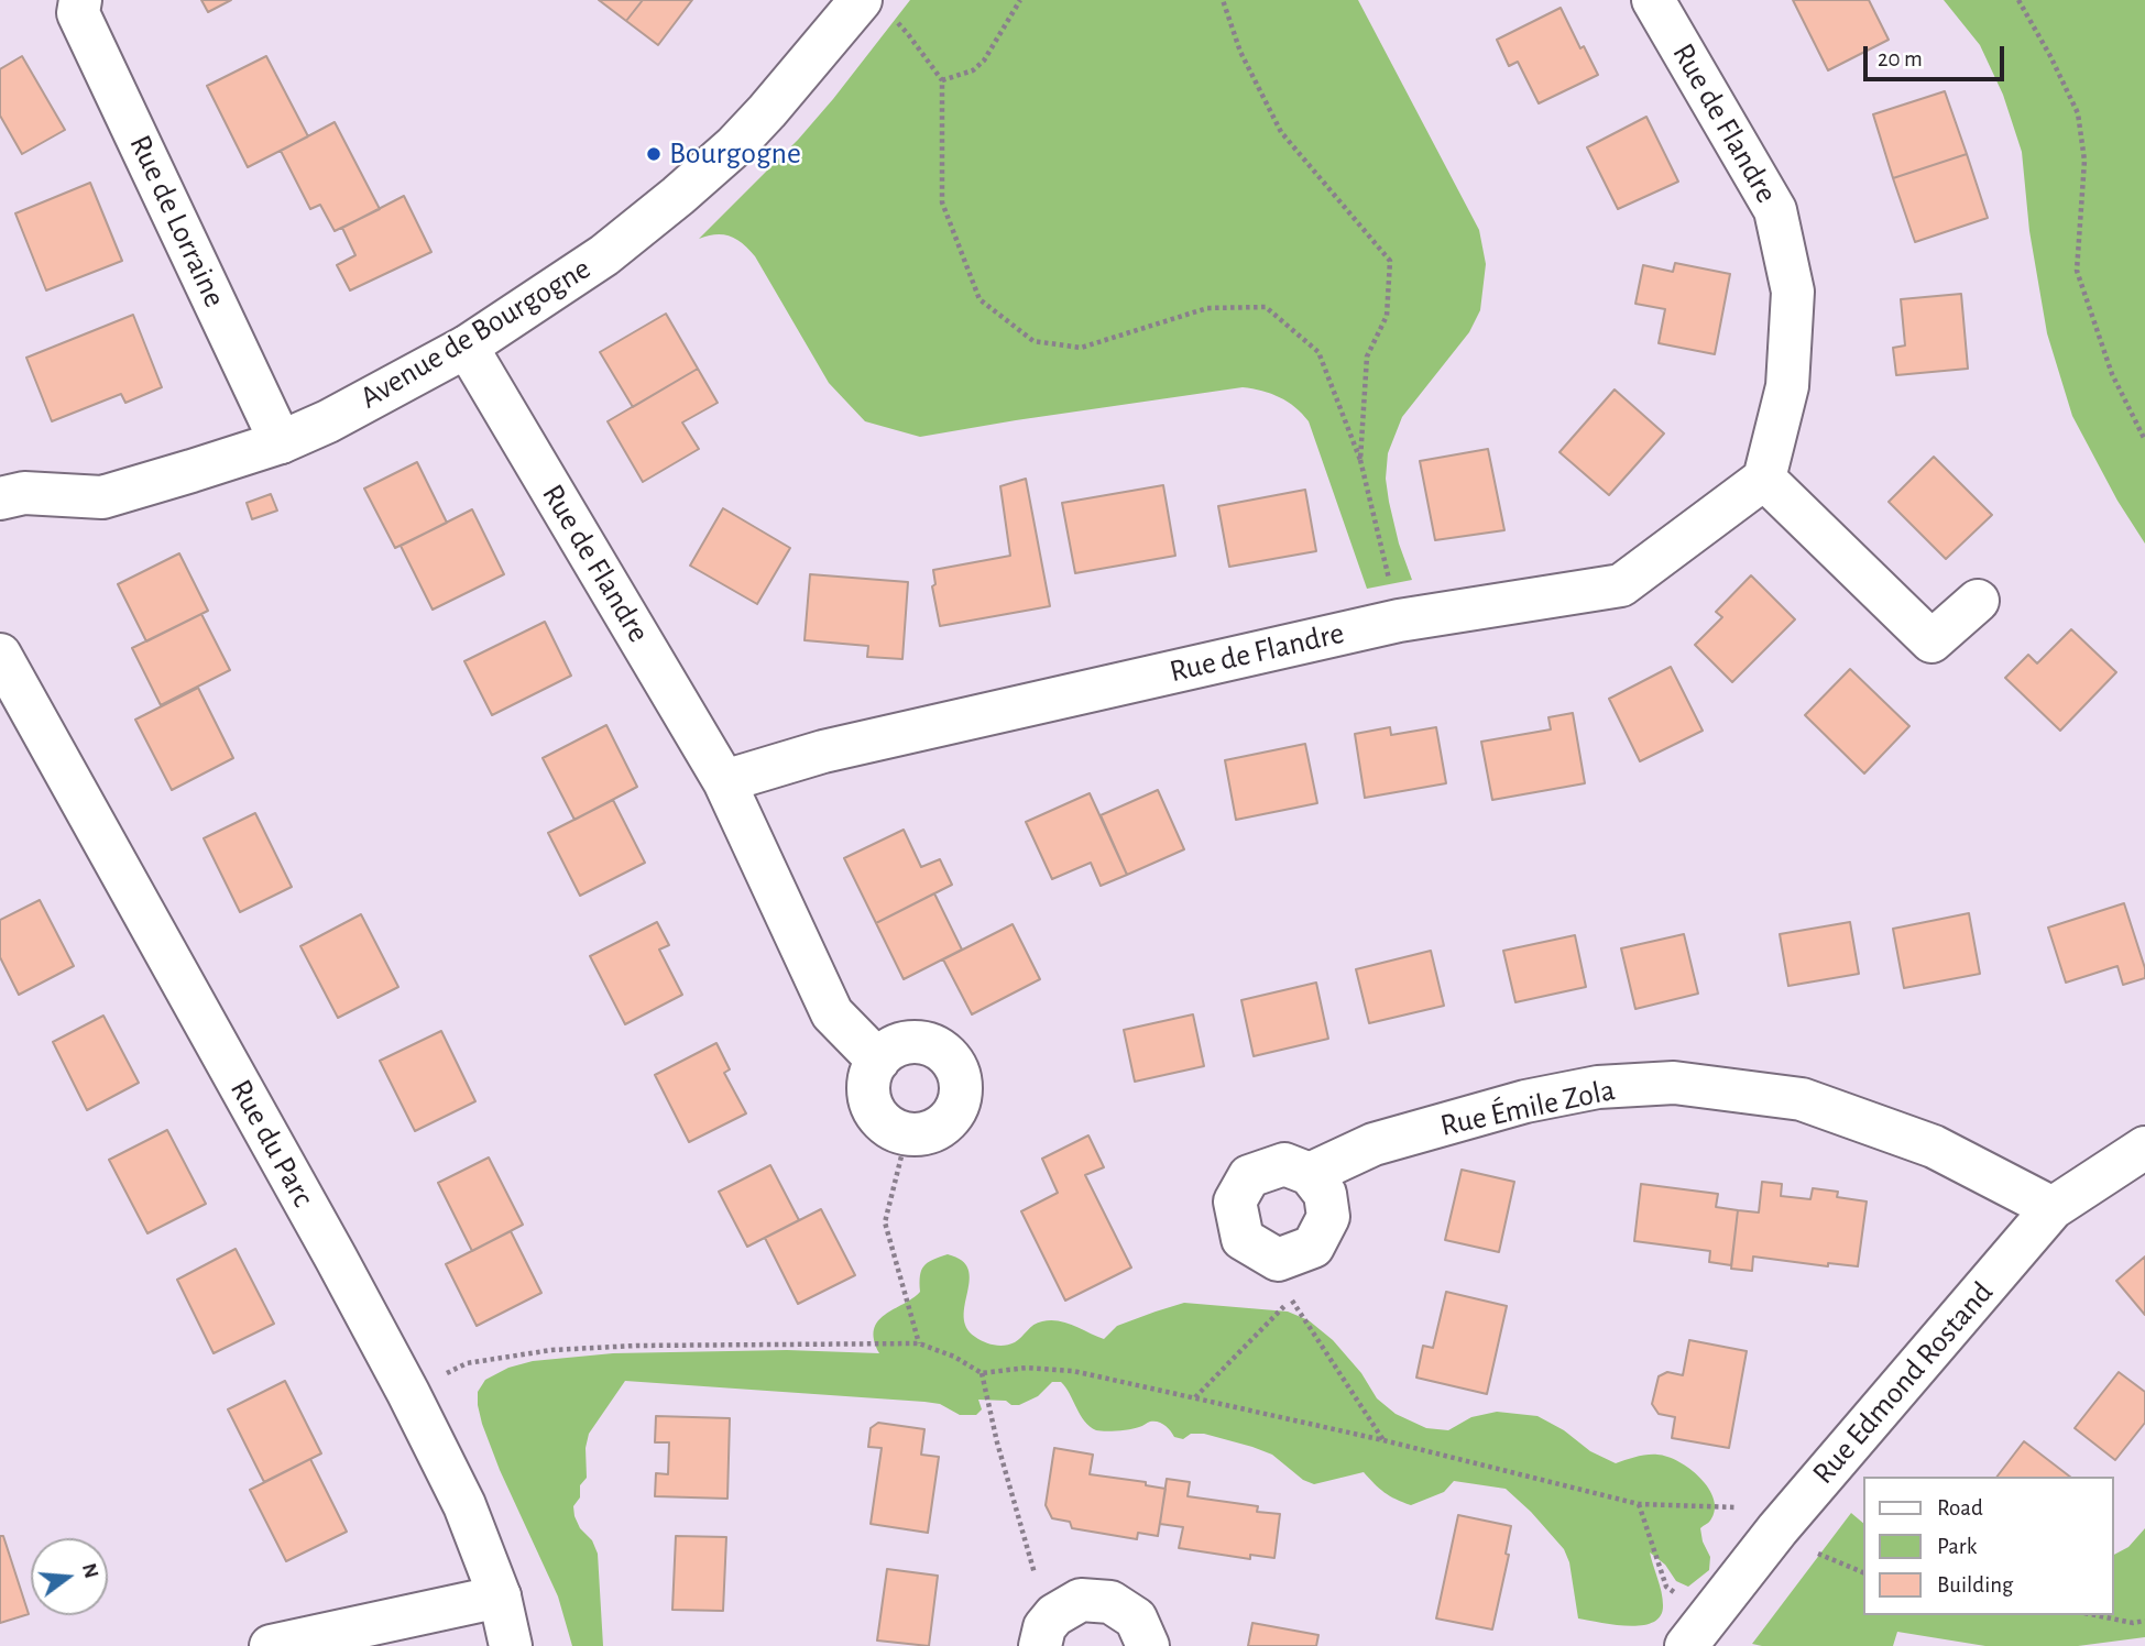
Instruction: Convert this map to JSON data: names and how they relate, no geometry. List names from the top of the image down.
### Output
{
  "streets": {
    "street": [
      "Rue de Flandre",
      "Rue de Lorraine",
      "Avenue de Bourgogne",
      "Rue Émile Zola",
      "Rue du Parc",
      "Rue Edmond Rostand"
    ]
  },
  "crossings": [
    ["Rue de Flandre", "Avenue de Bourgogne"],
    ["Rue de Lorraine", "Avenue de Bourgogne"],
    ["Rue Émile Zola", "Rue Edmond Rostand"]
  ],
  "places": ["Bourgogne"],
  "legend": ["Road", "Park", "Building"],
  "scale_bar": "20 m",
  "north": "right"
}
